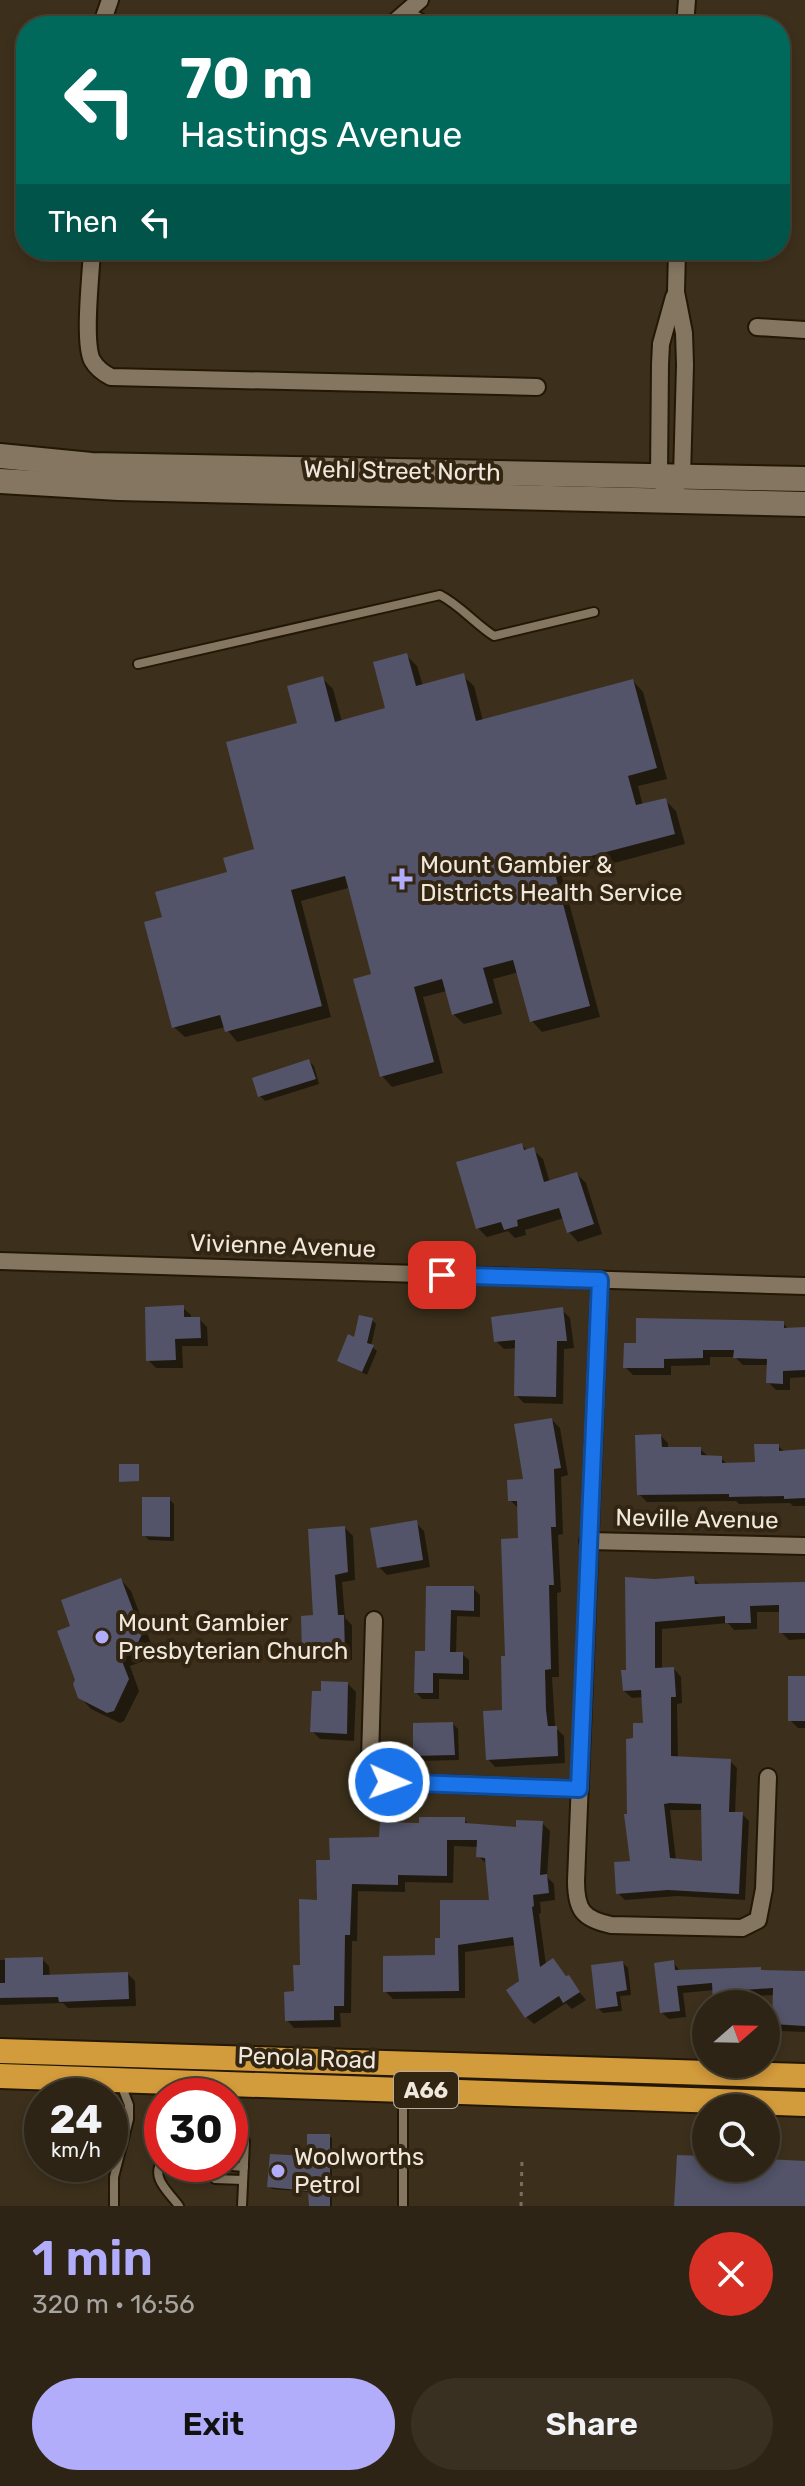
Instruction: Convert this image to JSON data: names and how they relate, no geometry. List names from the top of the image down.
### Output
{
  "streets": {
    "highway": ["Penola Road", "A66"],
    "street": ["Wehl Street North", "Vivienne Avenue", "Neville Avenue"]
  },
  "places": {
    "health": ["Mount Gambier & Districts Health Service"],
    "other": ["Mount Gambier Presbyterian Church", "Woolworths Petrol"]
  },
  "north": "right",
  "page": {
    "turn": ["70 m", "Hastings Avenue"],
    "then": "Then",
    "speed": "24 km/h",
    "limit": "30",
    "heading": ["1 min", "320 m · 16:56"],
    "buttons": ["Exit", "Share"]
  }
}
